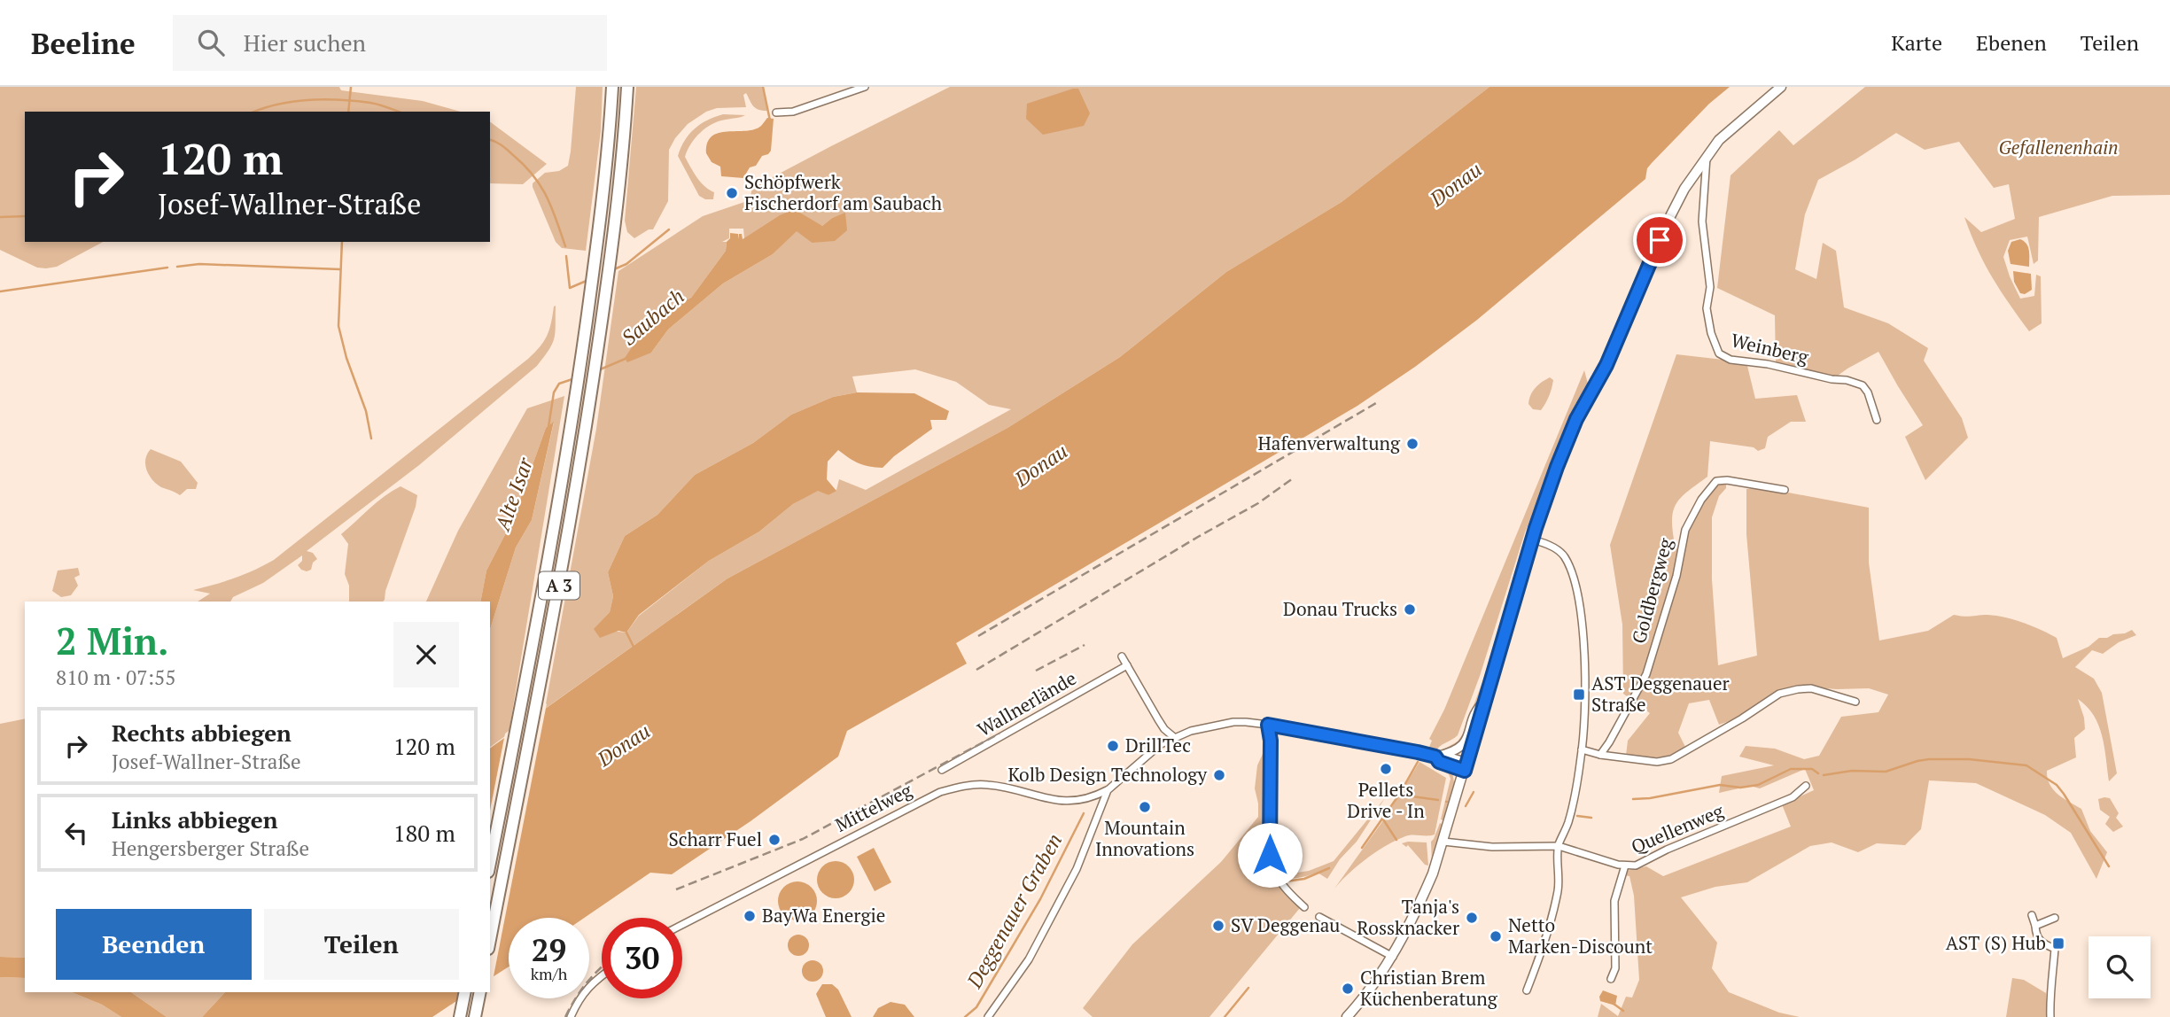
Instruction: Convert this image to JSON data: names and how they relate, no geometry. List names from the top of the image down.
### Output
{
  "streets": {
    "highway": ["A 3"],
    "street": [
      "Weinberg",
      "Goldbergweg",
      "Wallnerlände",
      "Mittelweg",
      "Quellenweg"
    ]
  },
  "water": [
    "Donau",
    "Saubach",
    "Alte Isar",
    "Deggenauer Graben"
  ],
  "parks": ["Gefallenenhain"],
  "places": {
    "other": [
      "Schöpfwerk Fischerdorf am Saubach",
      "Hafenverwaltung",
      "Donau Trucks",
      "DrillTec",
      "Pellets Drive - In",
      "Kolb Design Technology",
      "Mountain Innovations",
      "Scharr Fuel",
      "BayWa Energie",
      "Tanja's Rossknacker",
      "SV Deggenau",
      "Netto Marken-Discount",
      "Christian Brem Küchenberatung"
    ],
    "transit": ["AST Deggenauer Straße", "AST (S) Hub"]
  },
  "page": {
    "header": "Beeline",
    "search": "Hier suchen",
    "nav": ["Karte", "Ebenen", "Teilen"],
    "turn": ["120 m", "Josef-Wallner-Straße"],
    "heading": ["2 Min.", "810 m · 07:55"],
    "list": [
      {
        "name": "Rechts abbiegen",
        "note": "Josef-Wallner-Straße",
        "value": "120 m"
      },
      {
        "name": "Links abbiegen",
        "note": "Hengersberger Straße",
        "value": "180 m"
      }
    ],
    "buttons": ["Beenden", "Teilen"],
    "speed": "29 km/h",
    "limit": "30"
  }
}
